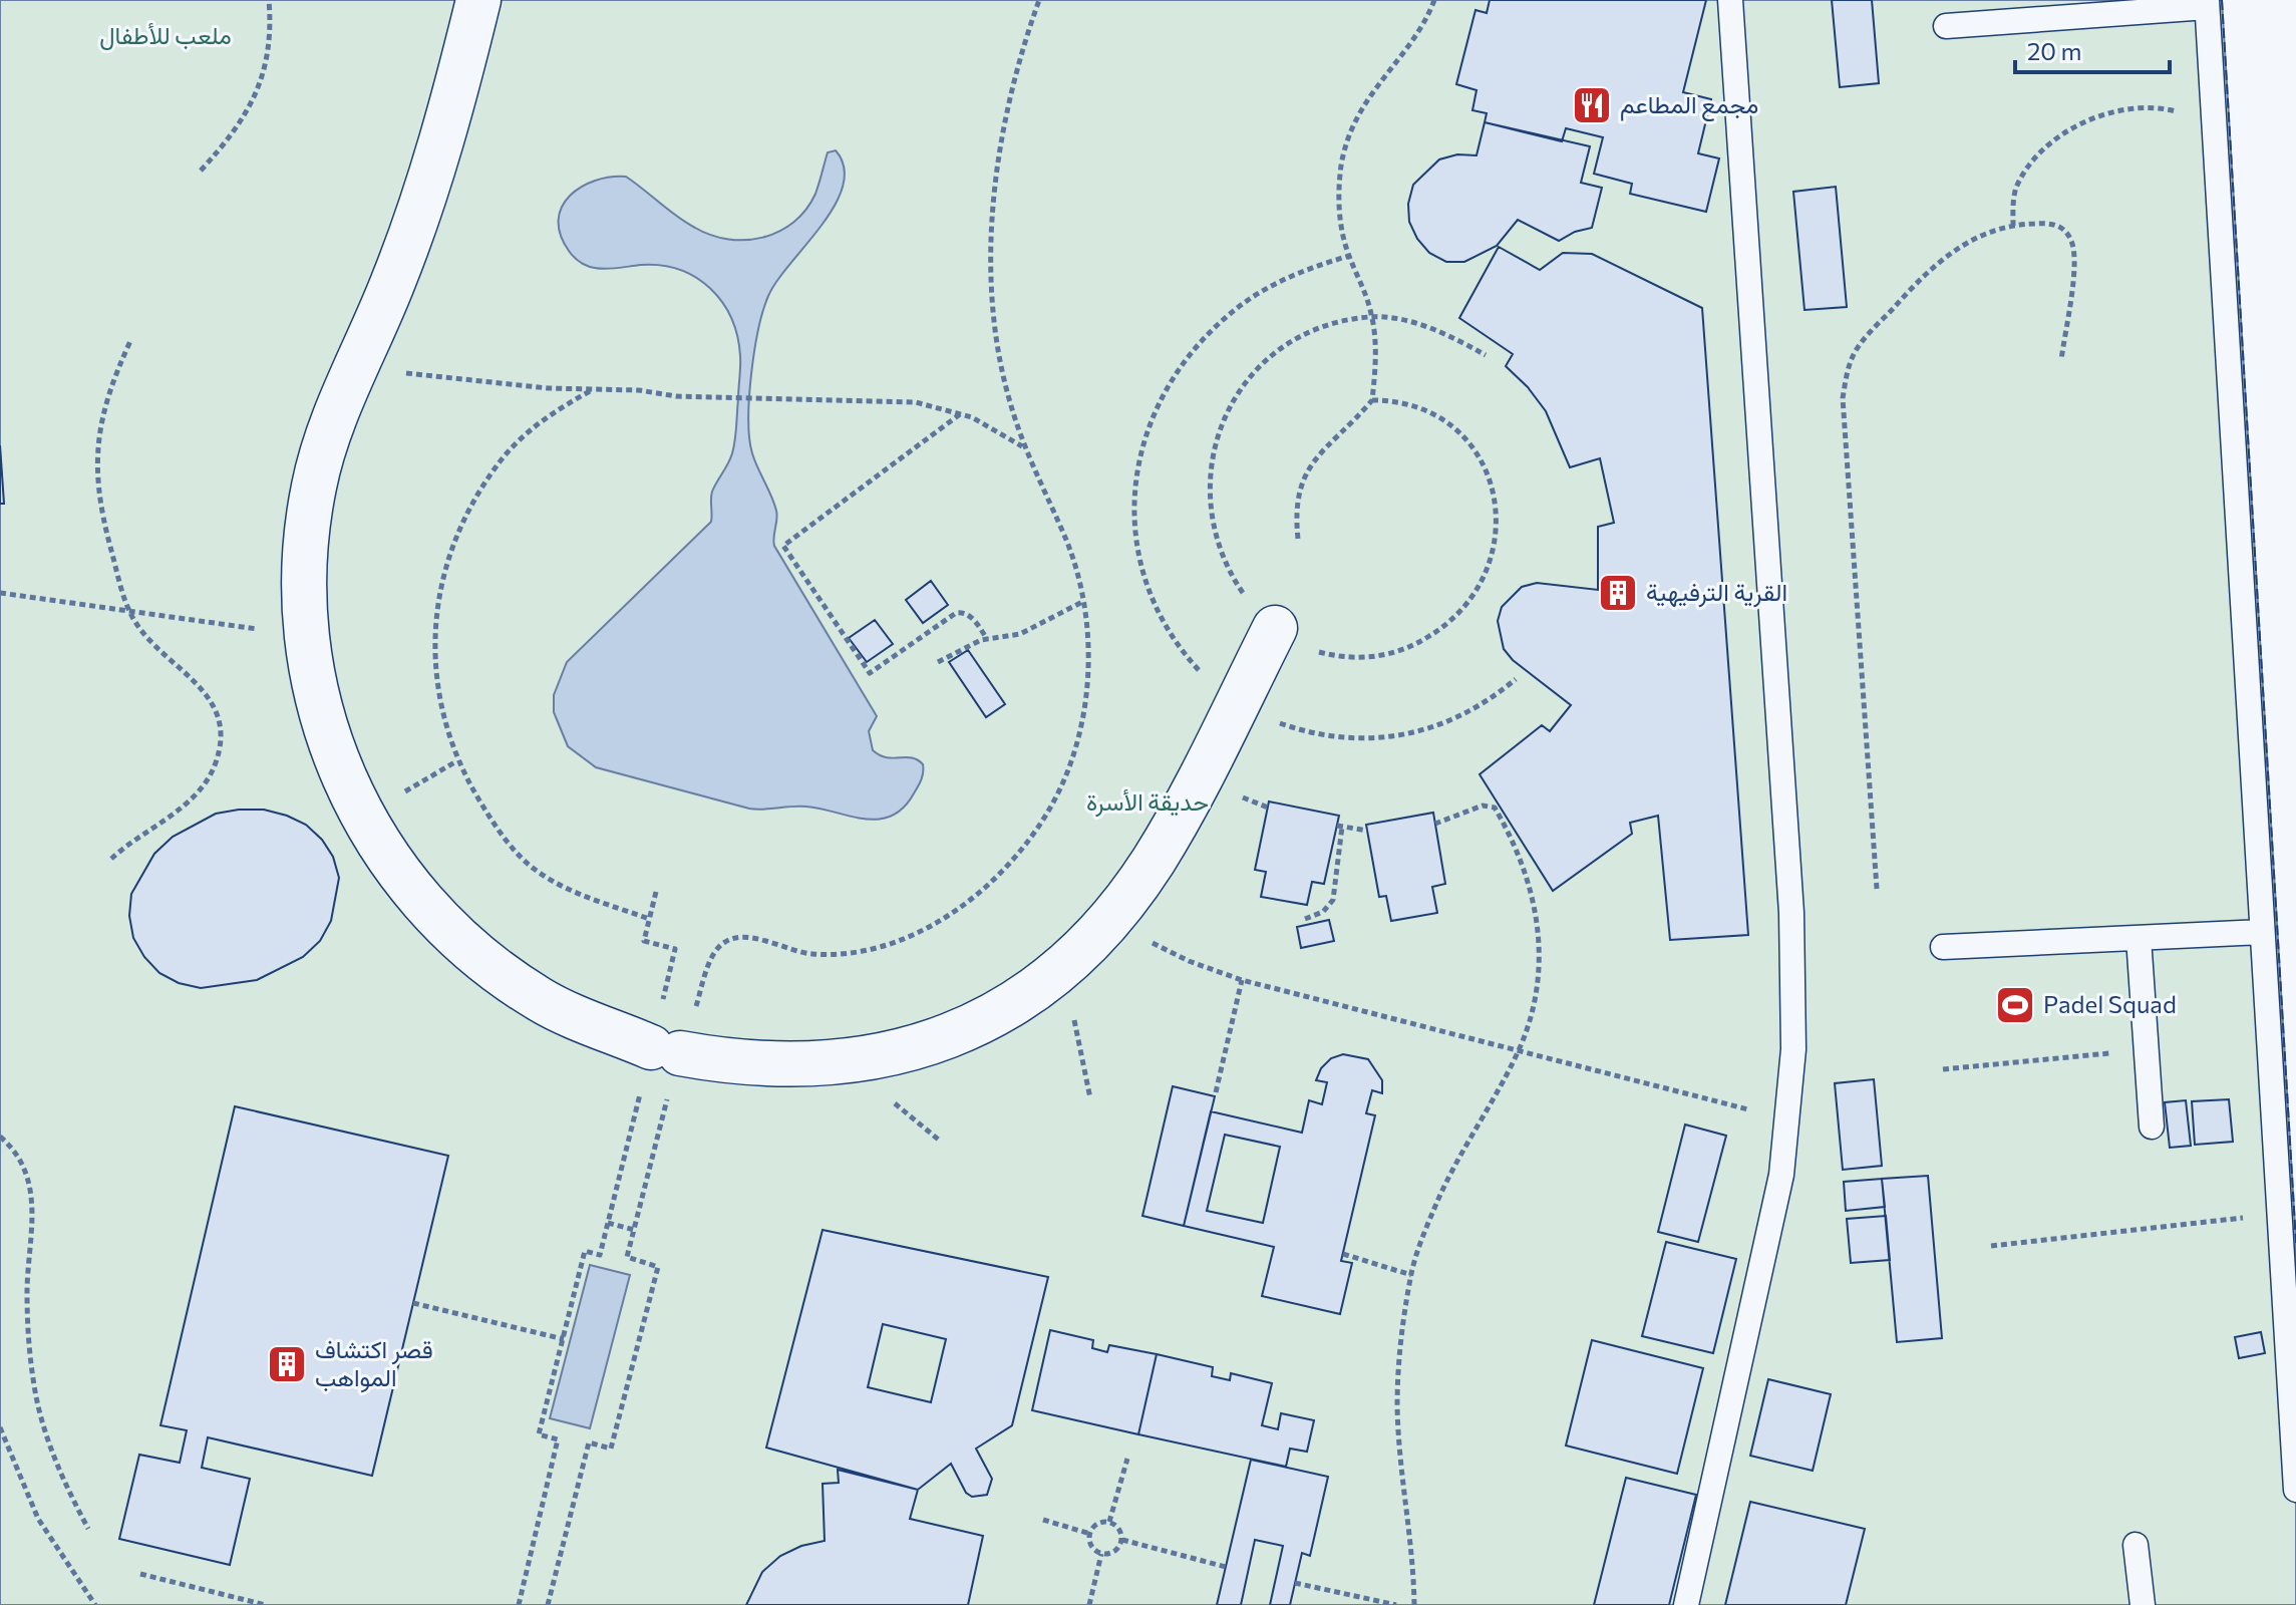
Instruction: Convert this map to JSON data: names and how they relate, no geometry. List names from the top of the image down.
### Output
{
  "parks": ["ملعب للأطفال", "حديقة الأسرة"],
  "places": {
    "restaurant": ["مجمع المطاعم"],
    "building": ["القرية الترفيهية", "قصر اكتشاف المواهب"],
    "sports": ["Padel Squad"]
  },
  "scale_bar": "20 m"
}
